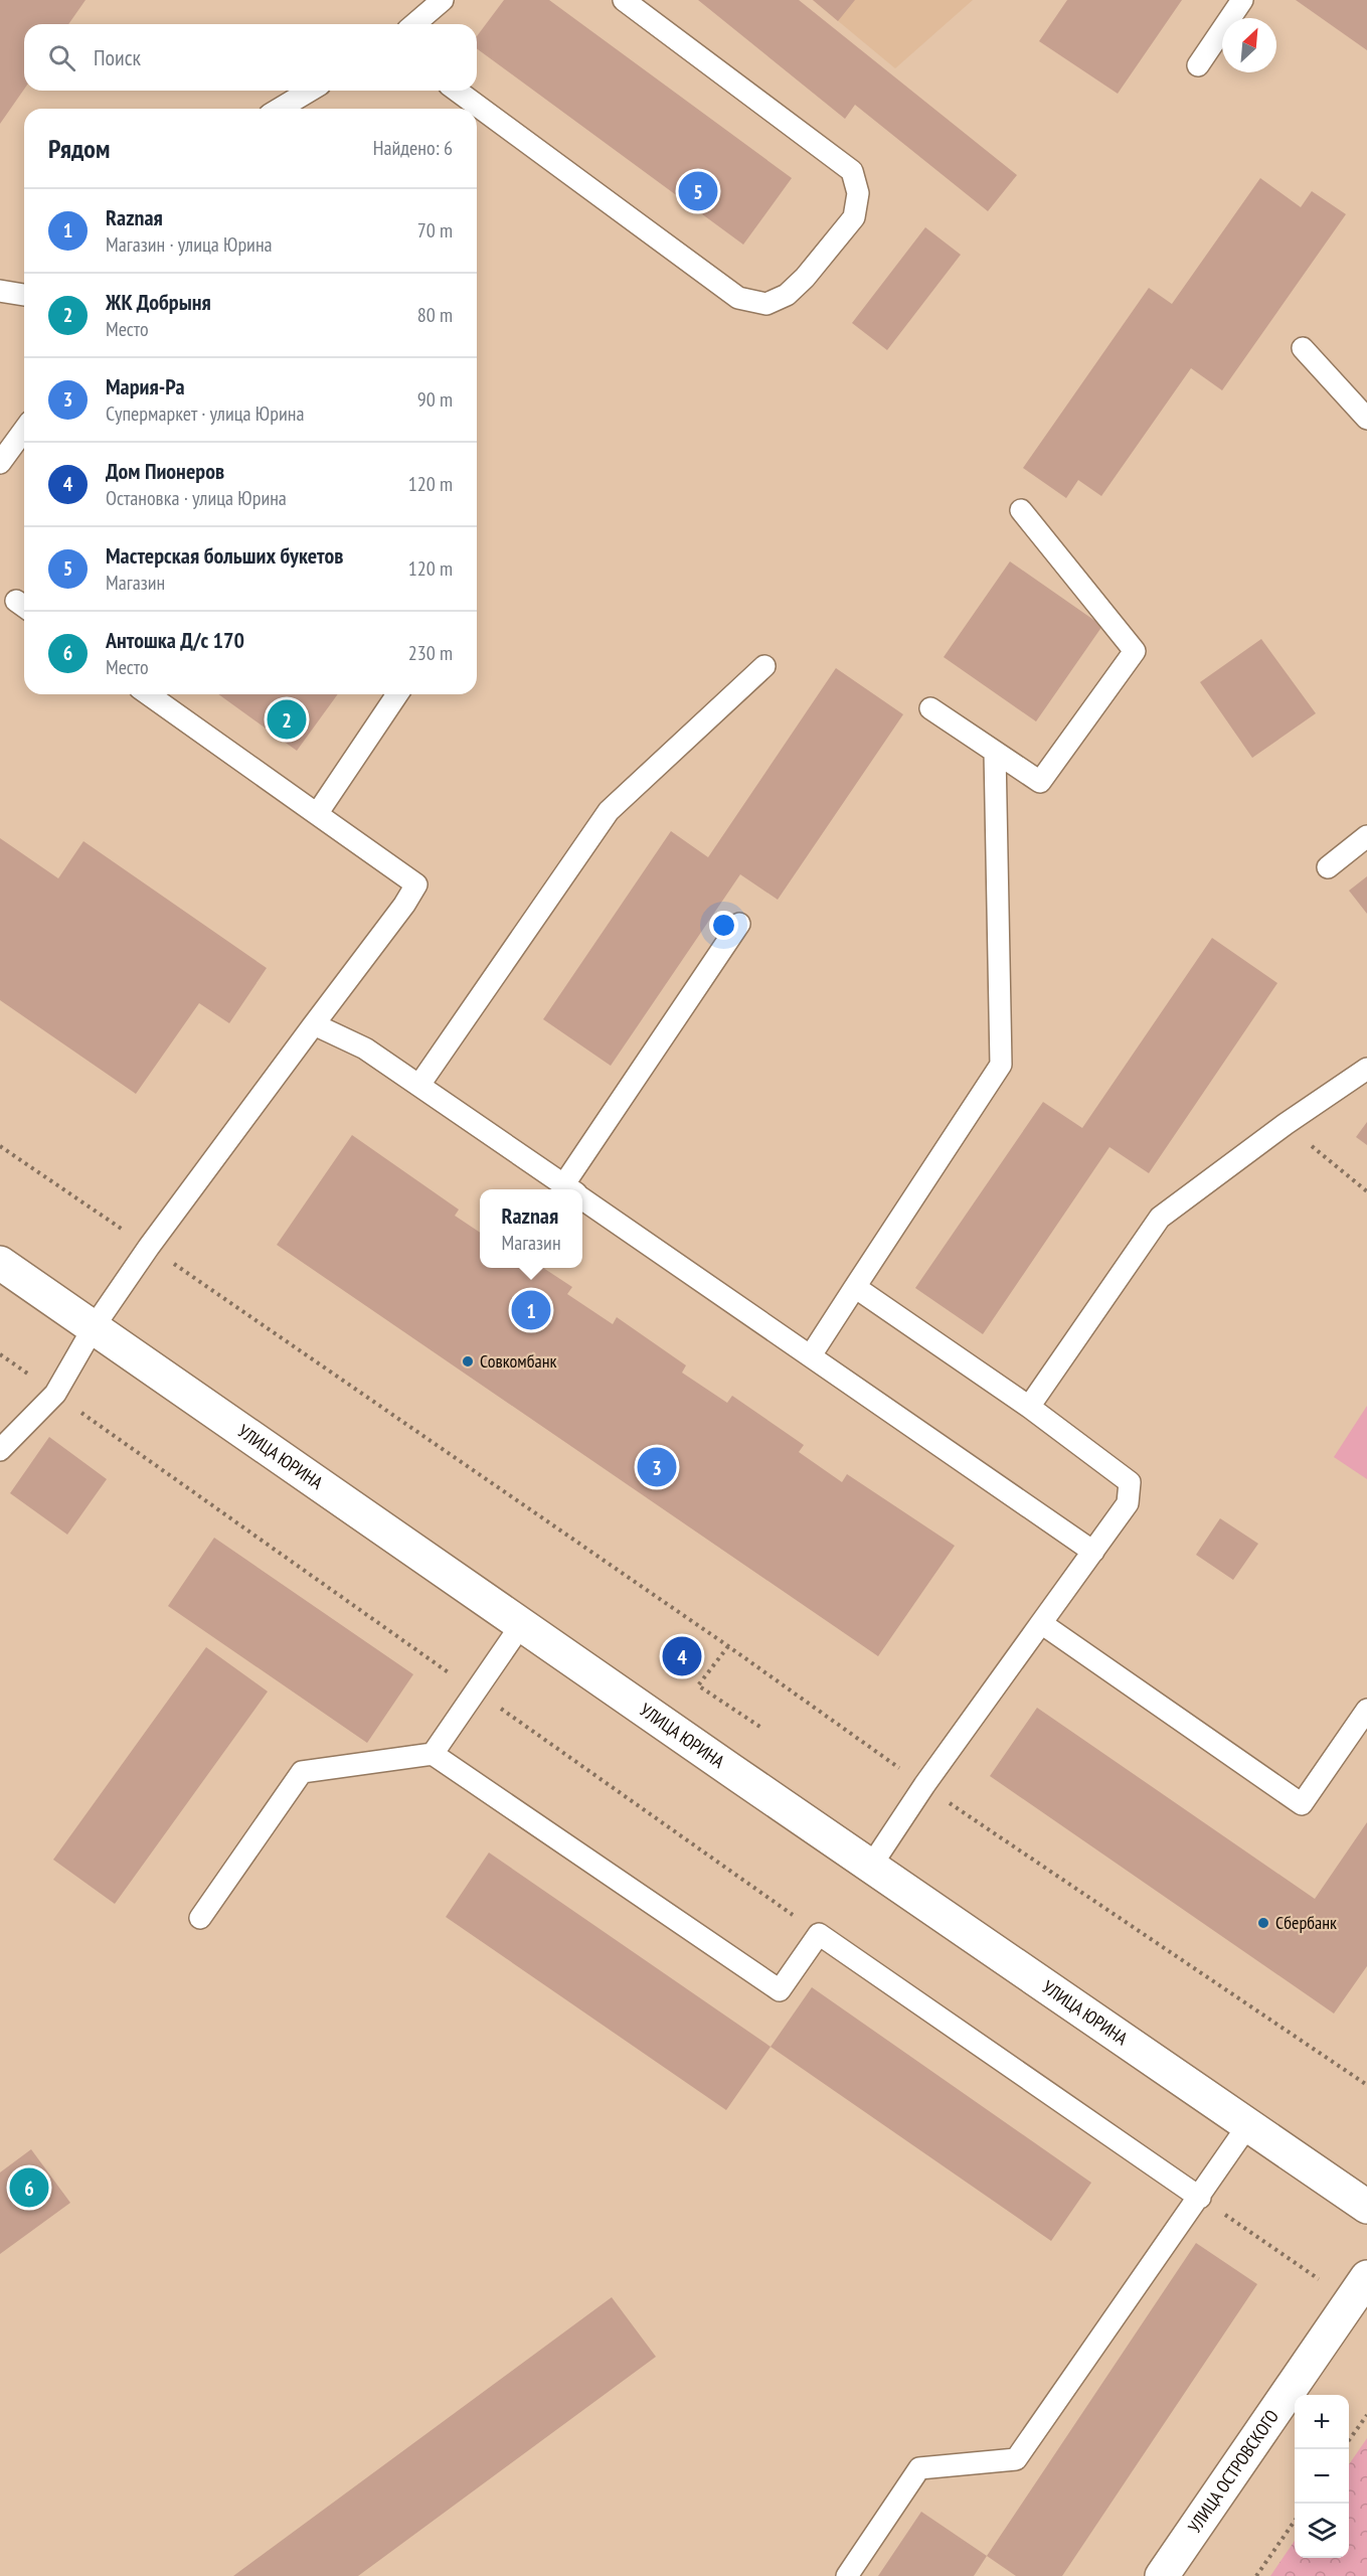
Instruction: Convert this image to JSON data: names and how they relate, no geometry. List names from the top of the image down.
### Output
{
  "streets": {
    "main road": ["УЛИЦА ЮРИНА", "УЛИЦА ОСТРОВСКОГО"]
  },
  "places": ["Совкомбанк", "Сбербанк"],
  "north": "top right",
  "page": {
    "search": "Поиск",
    "heading": ["Рядом", "Найдено: 6"],
    "pins": [
      "5",
      "2",
      "1",
      "3",
      "4",
      "6"
    ],
    "list": [
      {
        "mark": "1",
        "name": "Raznaя",
        "note": "Магазин · улица Юрина",
        "value": "70 m"
      },
      {
        "mark": "2",
        "name": "ЖК Добрыня",
        "note": "Место",
        "value": "80 m"
      },
      {
        "mark": "3",
        "name": "Мария-Ра",
        "note": "Супермаркет · улица Юрина",
        "value": "90 m"
      },
      {
        "mark": "4",
        "name": "Дом Пионеров",
        "note": "Остановка · улица Юрина",
        "value": "120 m"
      },
      {
        "mark": "5",
        "name": "Мастерская больших букетов",
        "note": "Магазин",
        "value": "120 m"
      },
      {
        "mark": "6",
        "name": "Антошка Д/с 170",
        "note": "Место",
        "value": "230 m"
      }
    ],
    "popup": ["Raznaя", "Магазин"],
    "map_buttons": ["+", "−"]
  }
}
